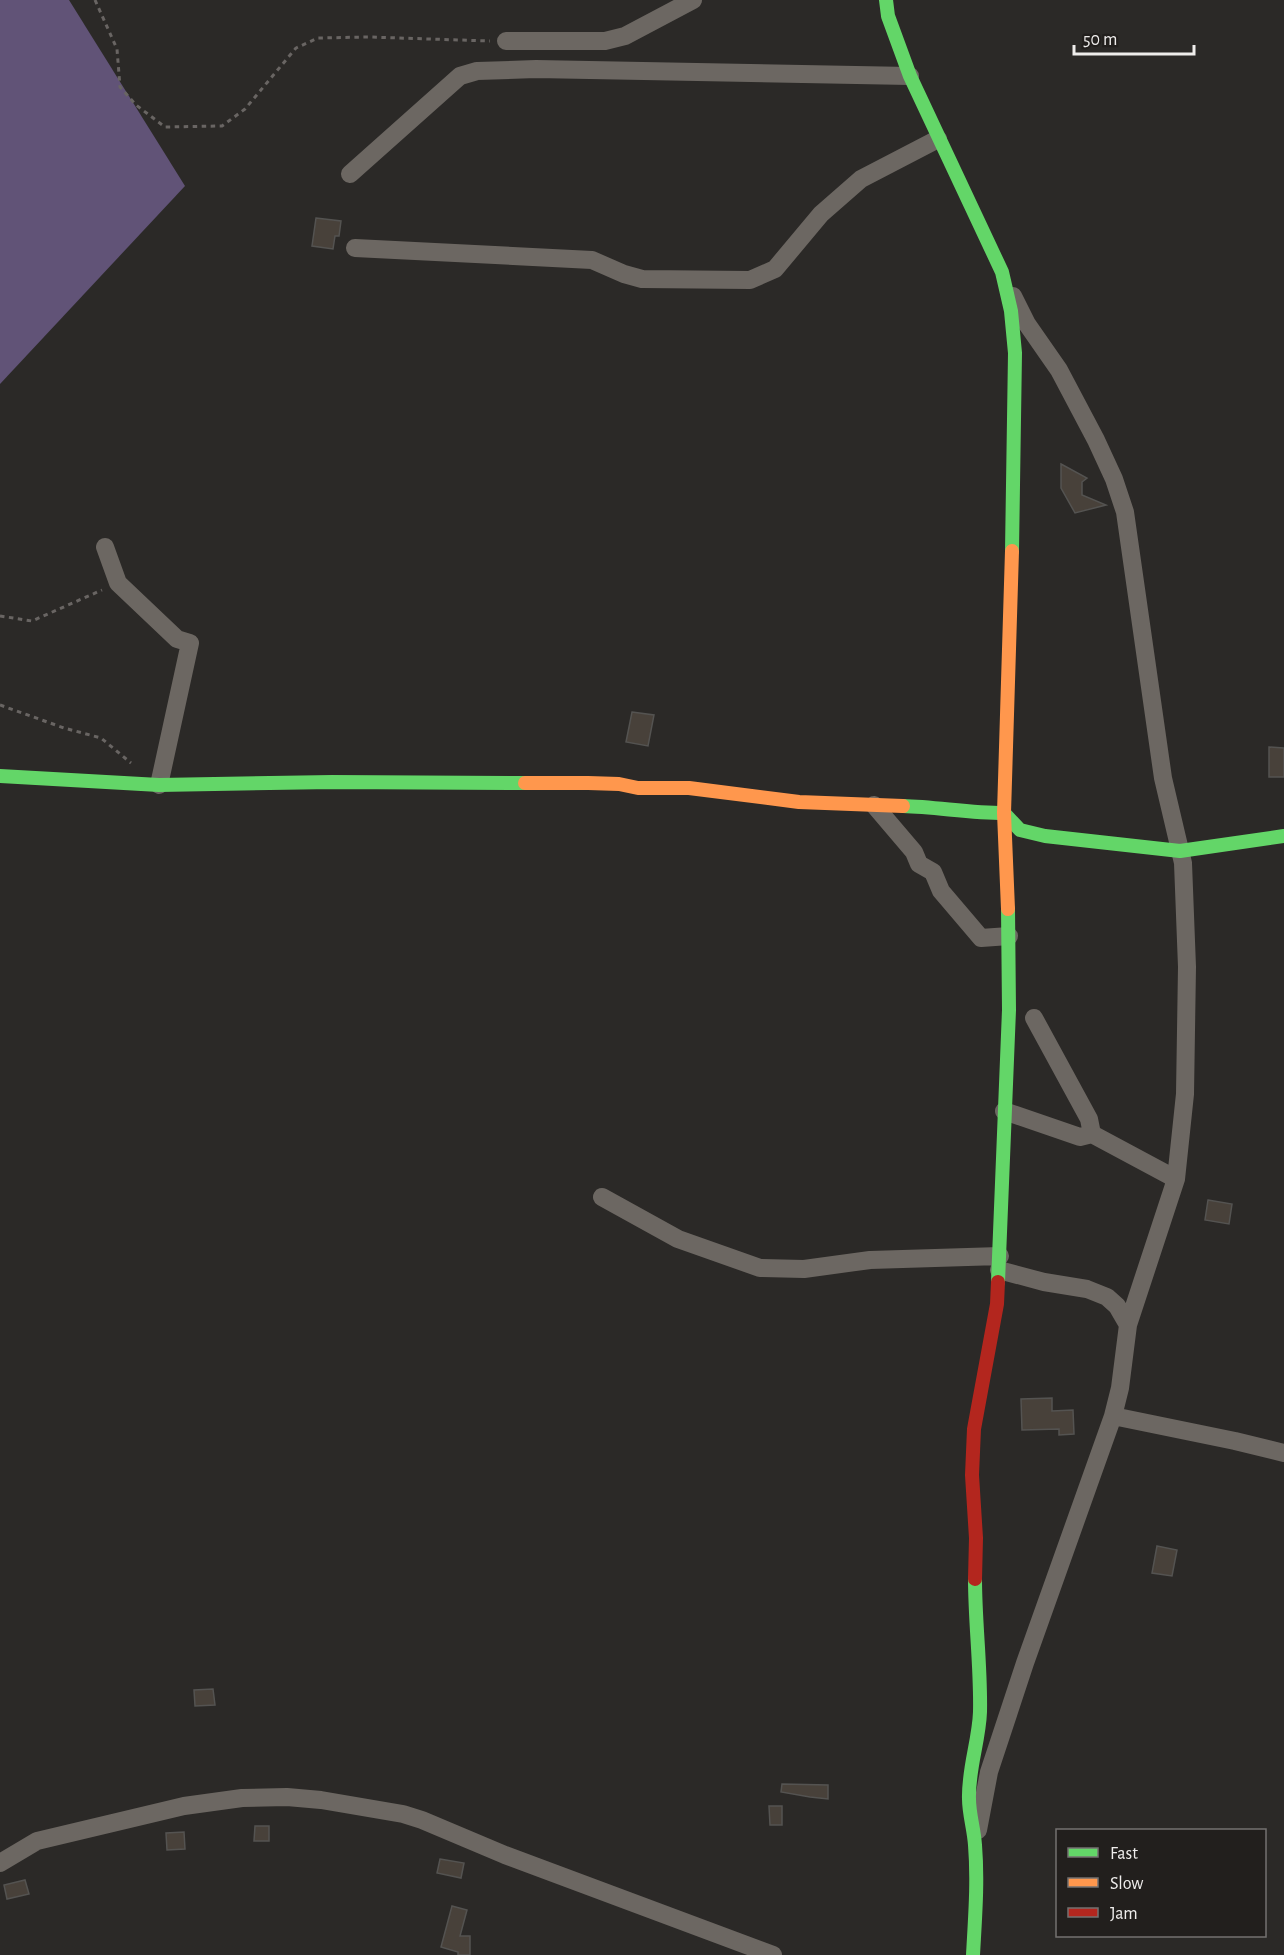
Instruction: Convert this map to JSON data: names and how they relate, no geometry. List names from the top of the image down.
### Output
{
  "legend": ["Fast", "Slow", "Jam"],
  "scale_bar": "50 m"
}
